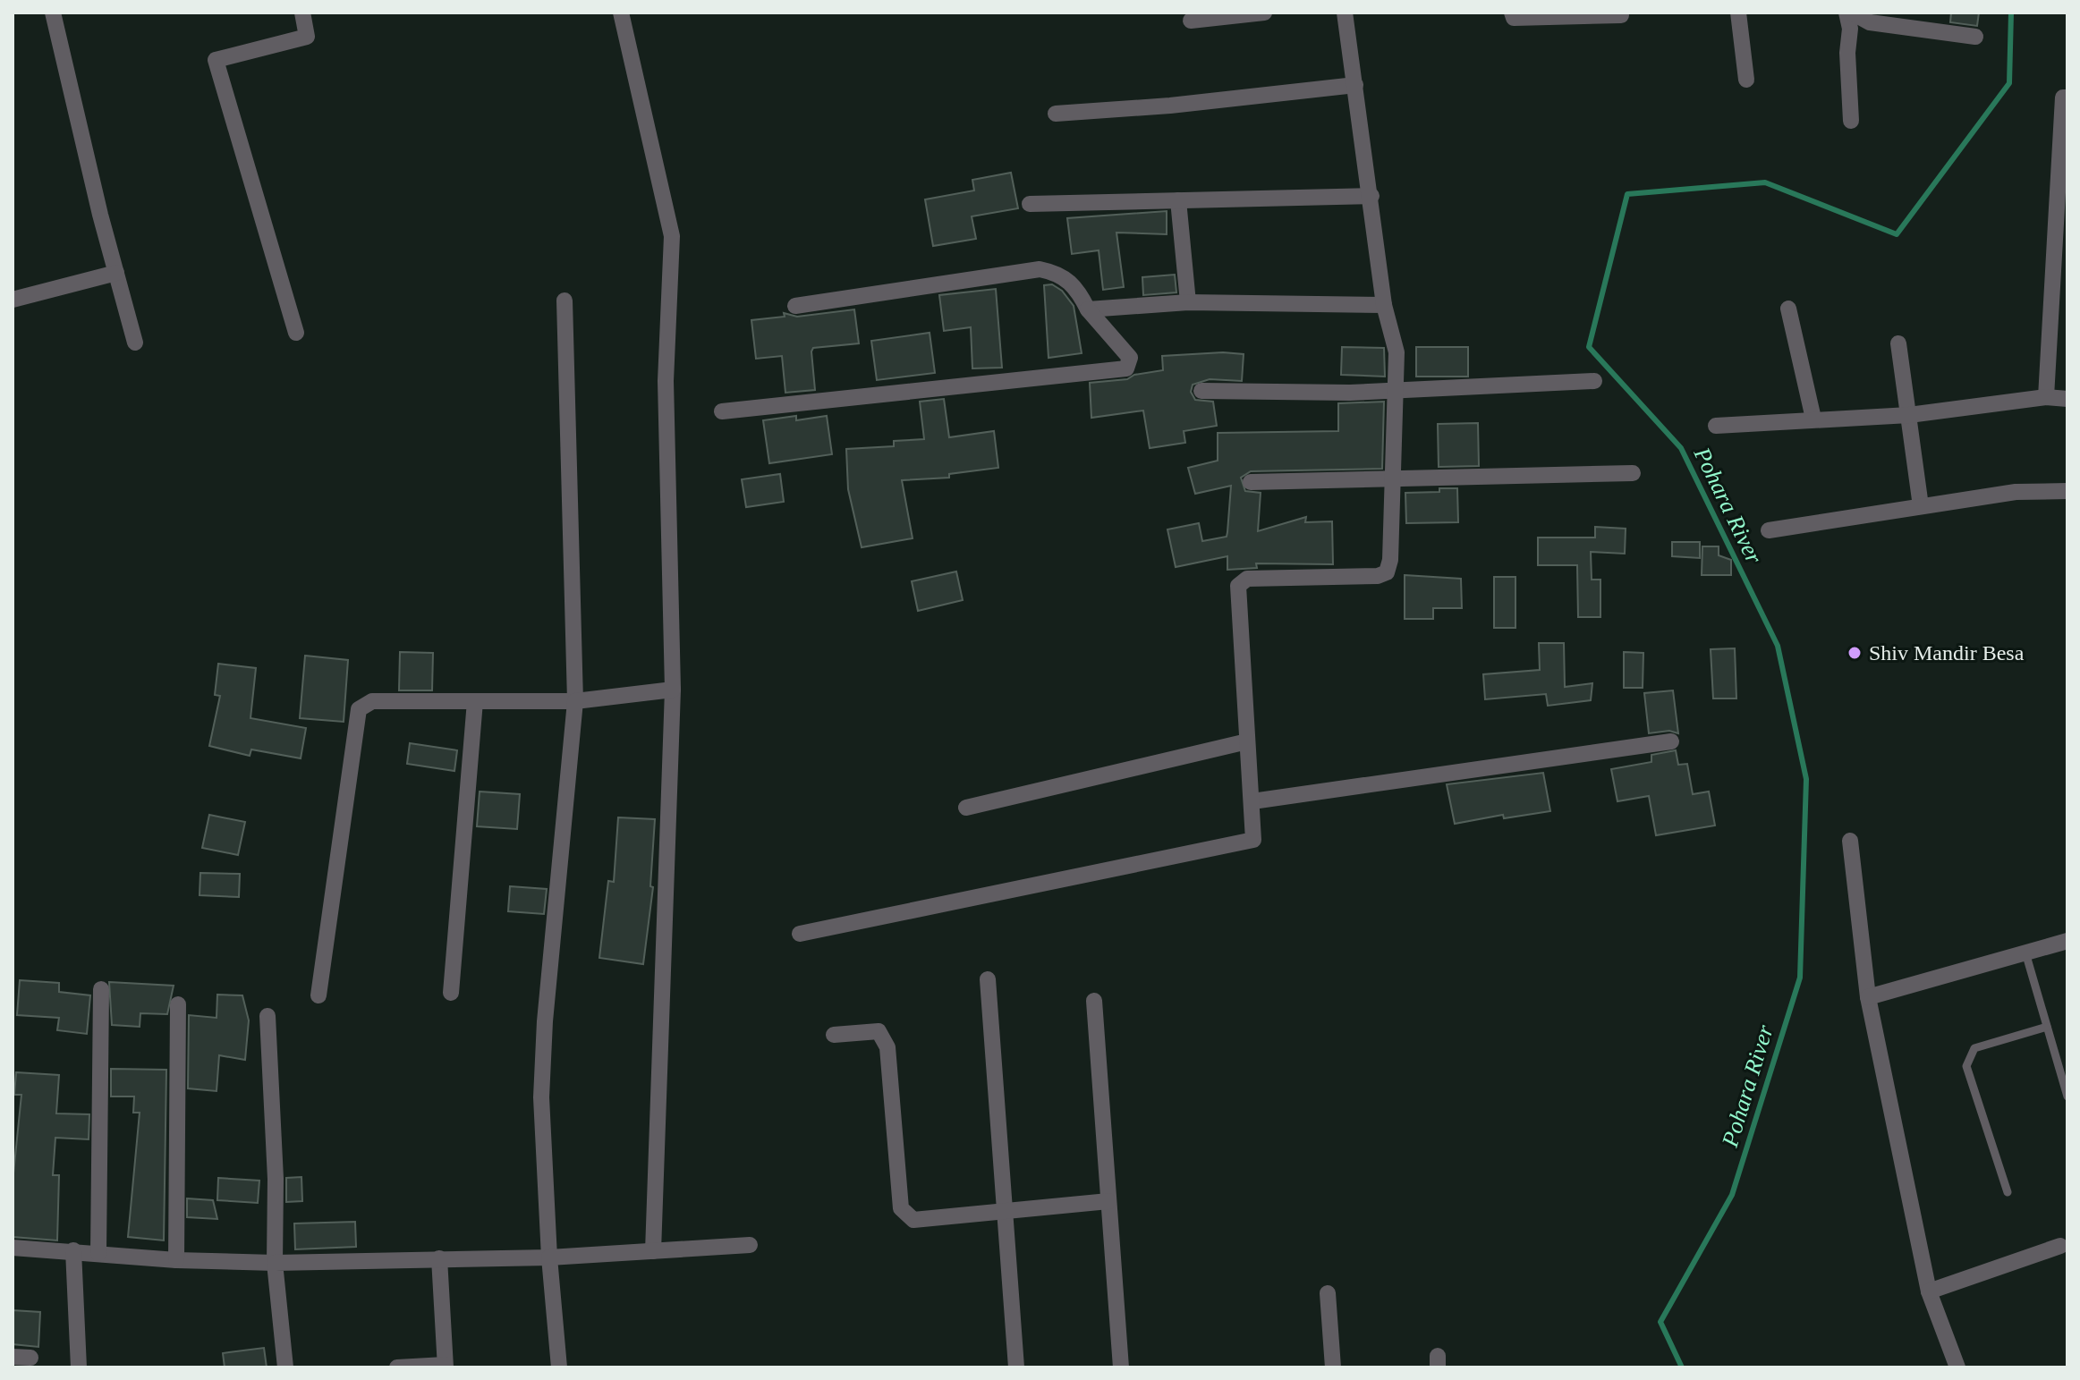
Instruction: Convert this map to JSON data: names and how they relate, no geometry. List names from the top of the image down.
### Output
{
  "water": ["Pohara River"],
  "places": ["Shiv Mandir Besa"]
}
